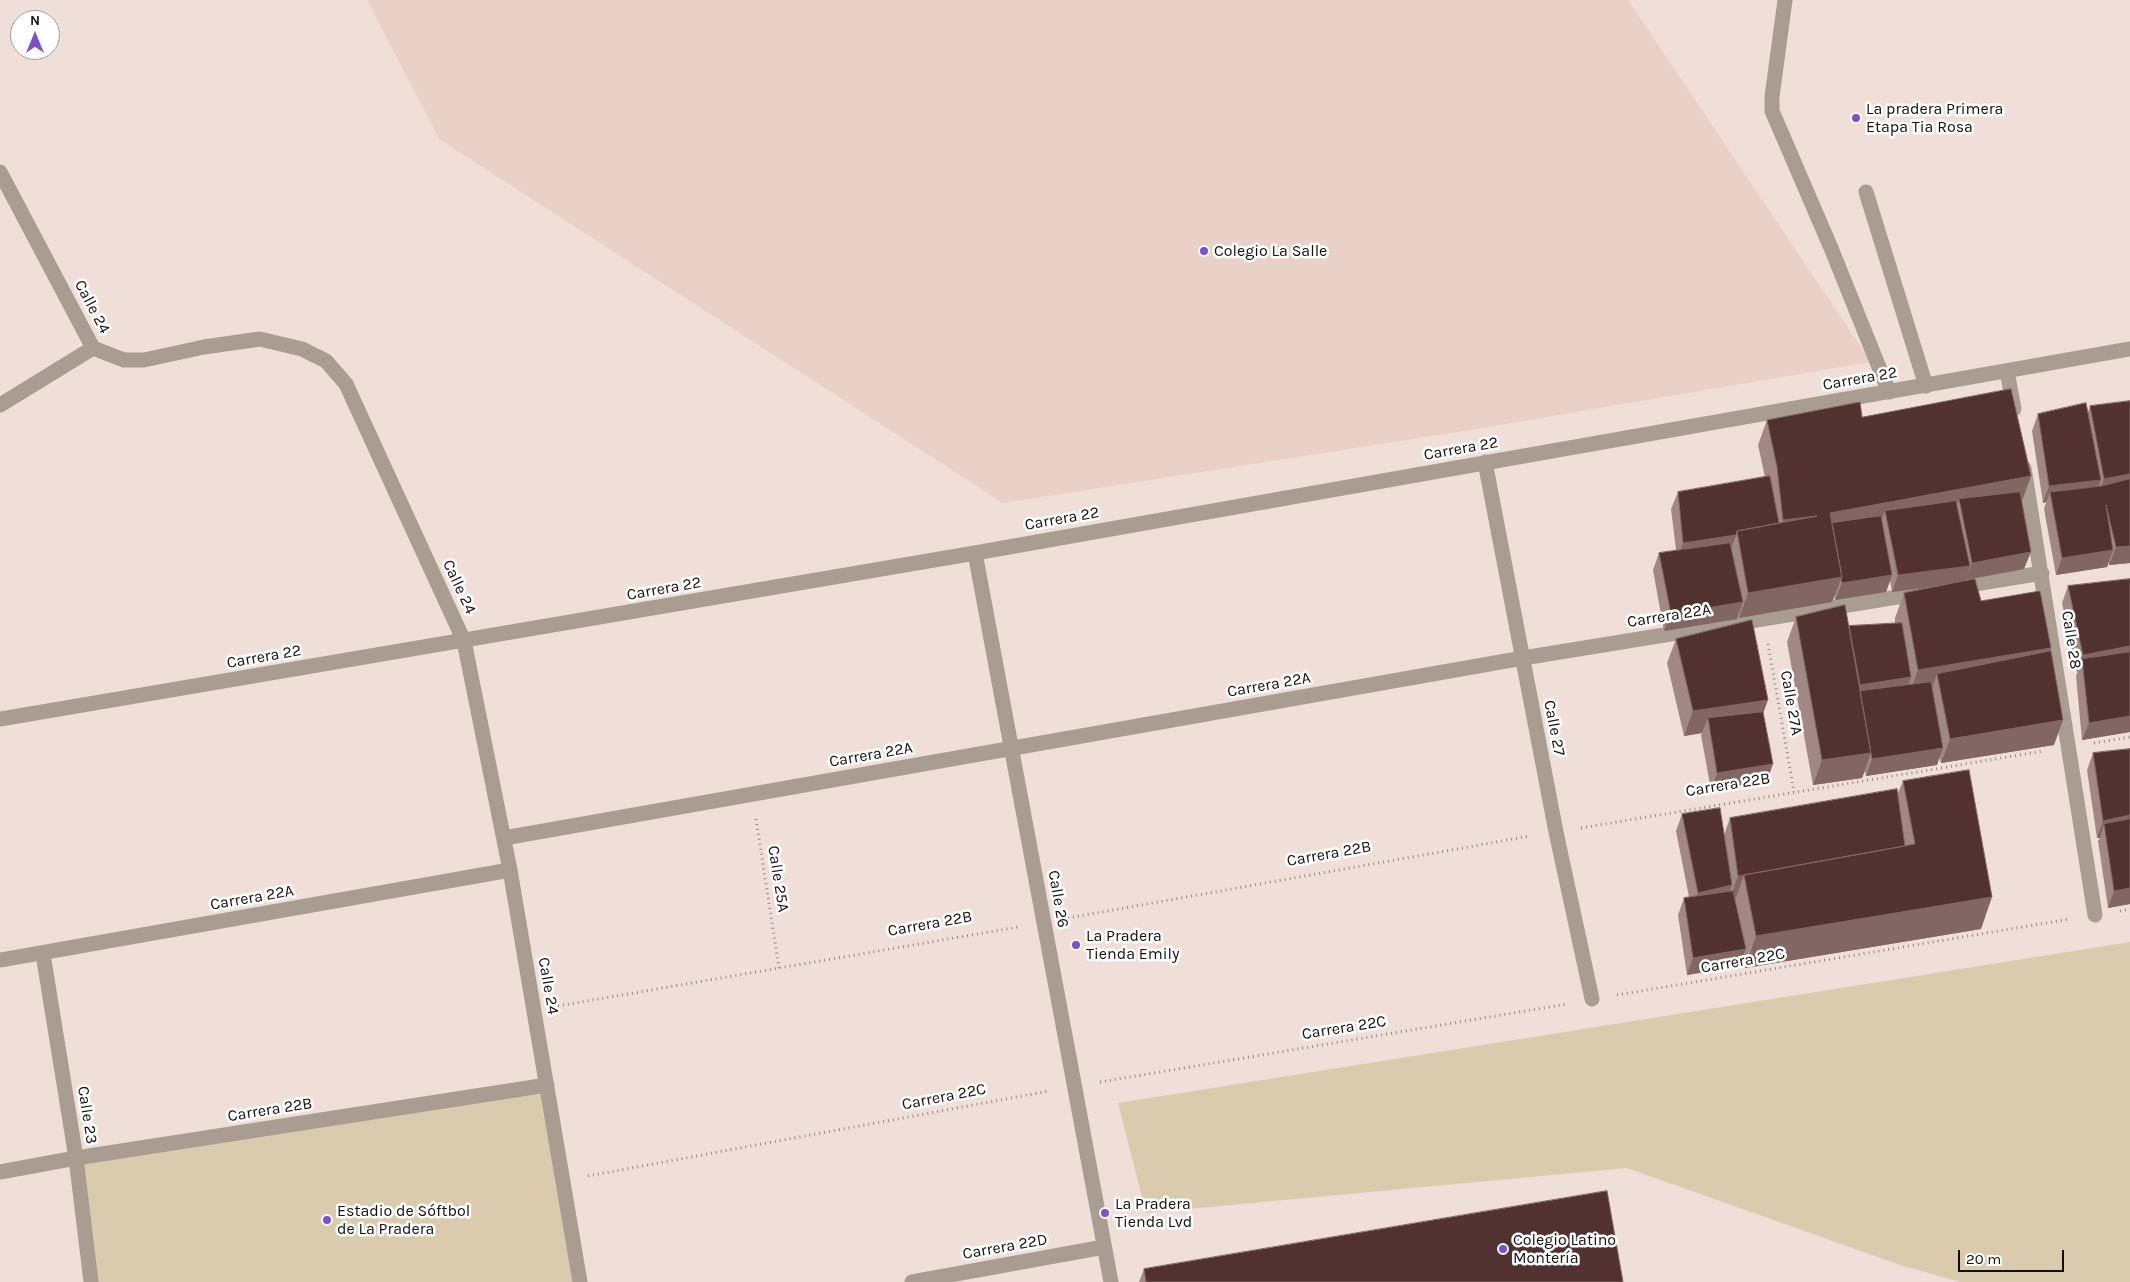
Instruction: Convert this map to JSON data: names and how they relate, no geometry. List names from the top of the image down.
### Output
{
  "streets": {
    "street": [
      "Calle 24",
      "Carrera 22",
      "Carrera 22A",
      "Calle 28",
      "Calle 27",
      "Carrera 22B",
      "Calle 26",
      "Calle 23",
      "Carrera 22D"
    ],
    "path": ["Calle 27A", "Calle 25A", "Carrera 22C"]
  },
  "crossings": [
    ["Calle 24", "Carrera 22"],
    ["Calle 24", "Carrera 22A"],
    ["Calle 24", "Carrera 22B"],
    ["Calle 24", "Carrera 22C"],
    ["Carrera 22", "Calle 27"],
    ["Carrera 22", "Calle 26"],
    ["Carrera 22A", "Calle 28"],
    ["Carrera 22A", "Calle 27A"],
    ["Carrera 22A", "Calle 27"],
    ["Carrera 22A", "Calle 25A"],
    ["Carrera 22A", "Calle 26"],
    ["Carrera 22A", "Calle 23"],
    ["Calle 28", "Carrera 22B"],
    ["Calle 28", "Carrera 22C"],
    ["Calle 27A", "Carrera 22B"],
    ["Calle 27", "Carrera 22B"],
    ["Calle 27", "Carrera 22C"],
    ["Carrera 22B", "Calle 25A"],
    ["Carrera 22B", "Calle 26"],
    ["Carrera 22B", "Calle 23"],
    ["Calle 26", "Carrera 22C"],
    ["Calle 26", "Carrera 22D"]
  ],
  "places": [
    "La pradera Primera Etapa Tia Rosa",
    "Colegio La Salle",
    "La Pradera Tienda Emily",
    "La Pradera Tienda Lvd",
    "Estadio de Sóftbol de La Pradera",
    "Colegio Latino Montería"
  ],
  "scale_bar": "20 m",
  "north": "top"
}
